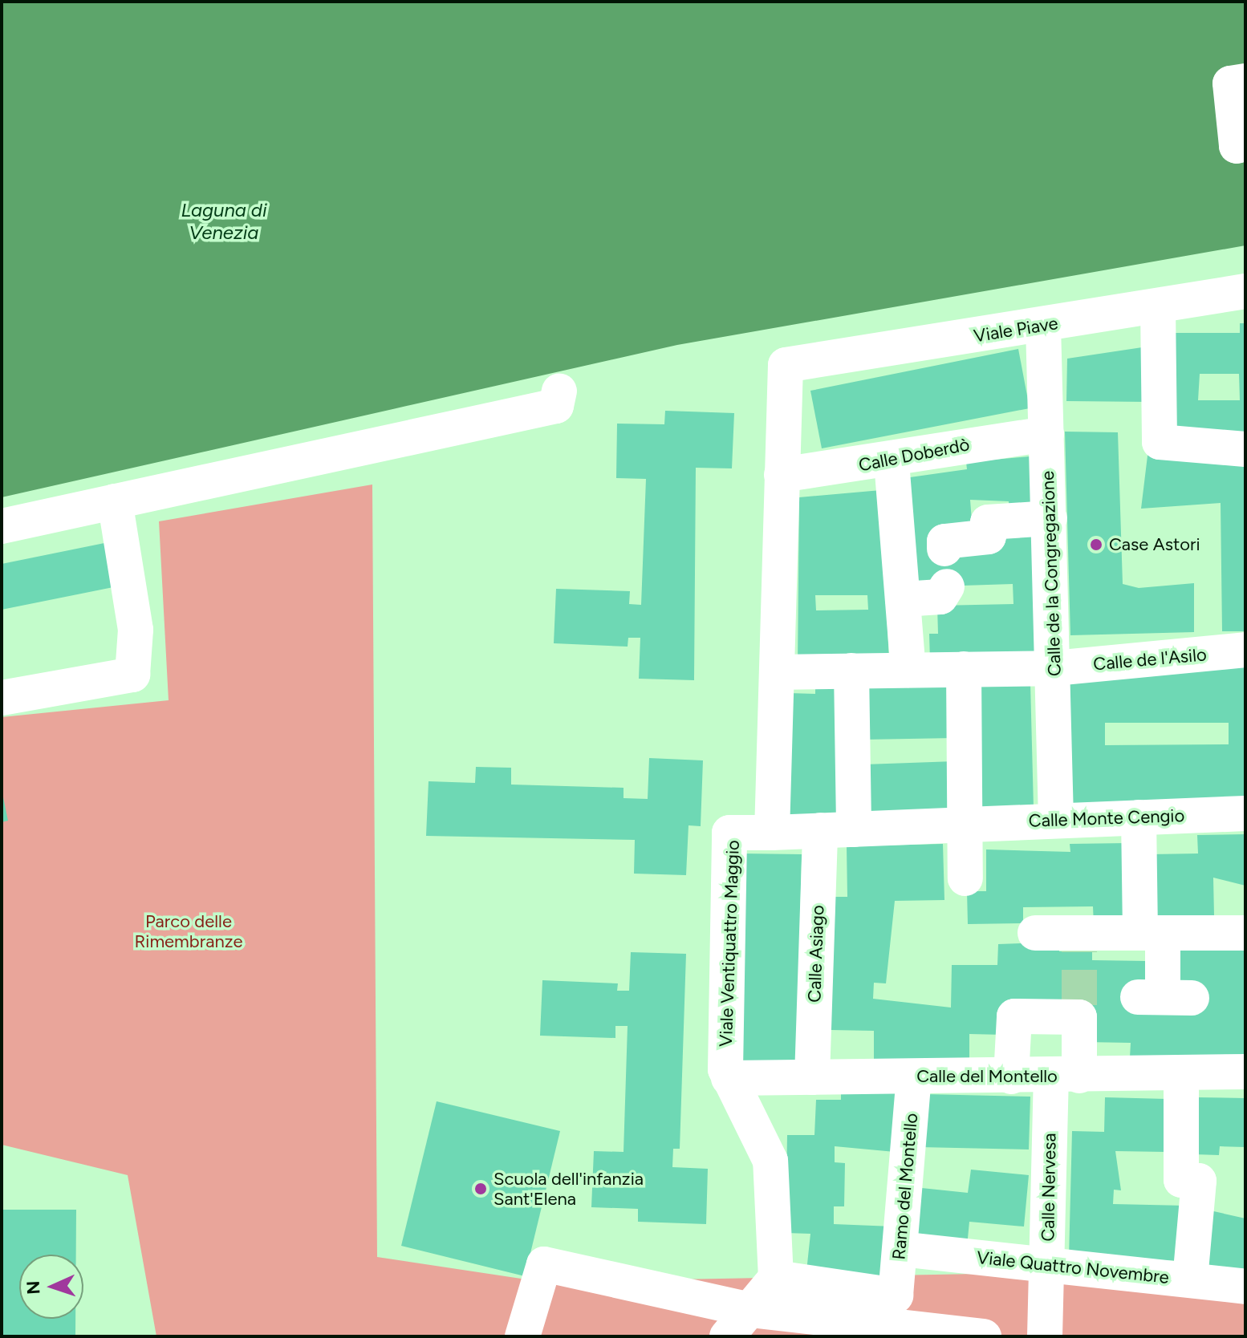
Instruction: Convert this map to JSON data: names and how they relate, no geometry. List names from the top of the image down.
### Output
{
  "streets": {
    "street": [
      "Viale Piave",
      "Calle Doberdò",
      "Calle de la Congregazione",
      "Calle de l'Asilo",
      "Calle Monte Cengio",
      "Viale Ventiquattro Maggio",
      "Calle Asiago",
      "Calle del Montello",
      "Ramo del Montello",
      "Calle Nervesa",
      "Viale Quattro Novembre"
    ]
  },
  "crossings": [
    ["Viale Piave", "Calle Doberdò"],
    ["Viale Piave", "Calle de la Congregazione"],
    ["Calle Doberdò", "Calle de la Congregazione"],
    ["Calle de la Congregazione", "Calle de l'Asilo"],
    ["Calle de la Congregazione", "Calle Monte Cengio"],
    ["Calle de l'Asilo", "Calle Asiago"],
    ["Calle Monte Cengio", "Viale Ventiquattro Maggio"],
    ["Calle Monte Cengio", "Calle Asiago"],
    ["Viale Ventiquattro Maggio", "Calle del Montello"],
    ["Viale Ventiquattro Maggio", "Ramo del Montello"],
    ["Calle Asiago", "Calle del Montello"],
    ["Calle del Montello", "Ramo del Montello"],
    ["Calle del Montello", "Calle Nervesa"],
    ["Ramo del Montello", "Viale Quattro Novembre"],
    ["Calle Nervesa", "Viale Quattro Novembre"]
  ],
  "water": ["Laguna di Venezia"],
  "parks": ["Parco delle Rimembranze"],
  "places": ["Case Astori", "Scuola dell'infanzia Sant'Elena"],
  "north": "left"
}
